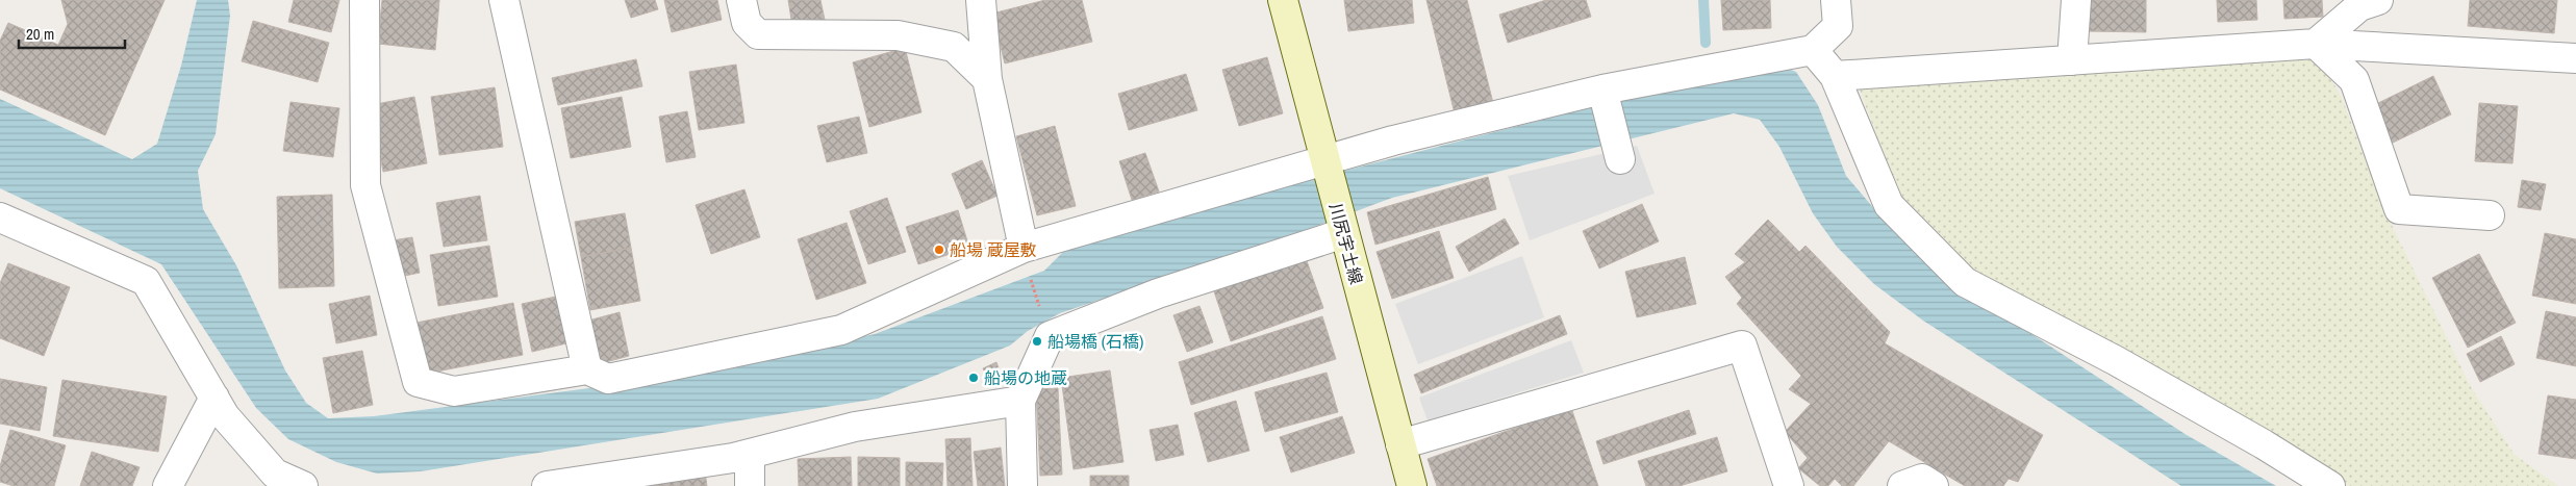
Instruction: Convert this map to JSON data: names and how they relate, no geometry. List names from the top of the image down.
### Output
{
  "streets": {
    "main road": ["川尻宇土線"]
  },
  "places": ["船場 蔵屋敷", "船場橋 (石橋)", "船場の地蔵"],
  "scale_bar": "20 m"
}
